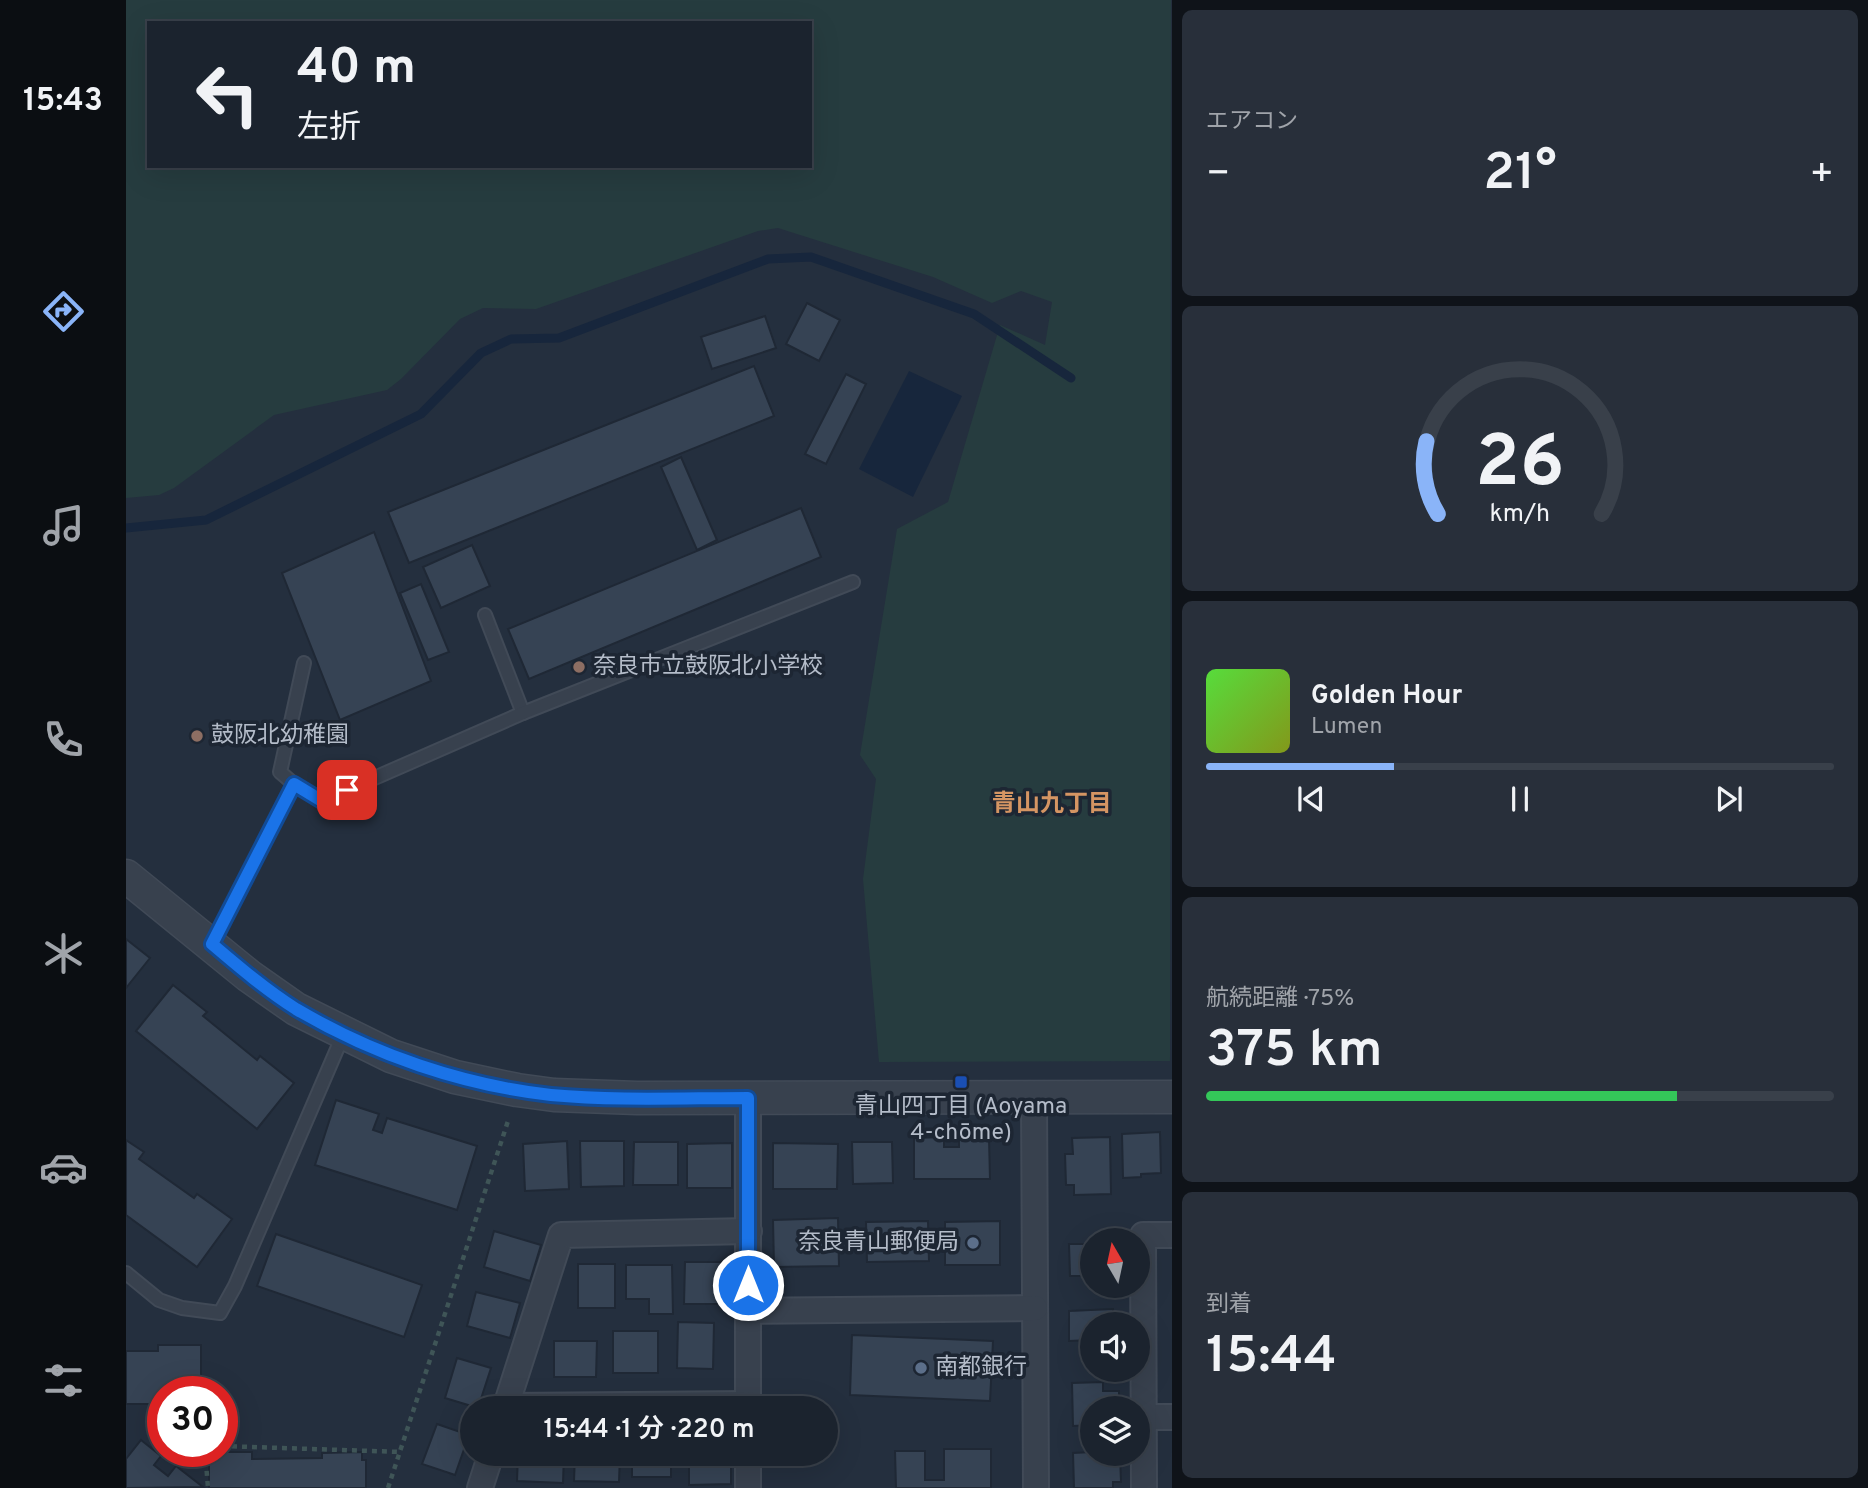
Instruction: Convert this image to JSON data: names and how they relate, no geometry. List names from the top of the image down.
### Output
{
  "districts": ["青山九丁目"],
  "places": {
    "other": [
      "奈良市立鼓阪北小学校",
      "鼓阪北幼稚園",
      "奈良青山郵便局",
      "南都銀行"
    ],
    "transit": ["青山四丁目 (Aoyama 4-chōme)"]
  },
  "north": "top",
  "page": {
    "tabs": "15:43",
    "tile": [
      "エアコン",
      ["航続距離 · 75%", "375 km"],
      ["到着", "15:44"]
    ],
    "turn": ["40 m", "左折"],
    "heat": ["−", "21°", "+"],
    "song": ["Golden Hour", "Lumen"],
    "limit": "30",
    "trip": "15:44 · 1 分 · 220 m",
    "gauge": ["26", "km/h"]
  }
}
